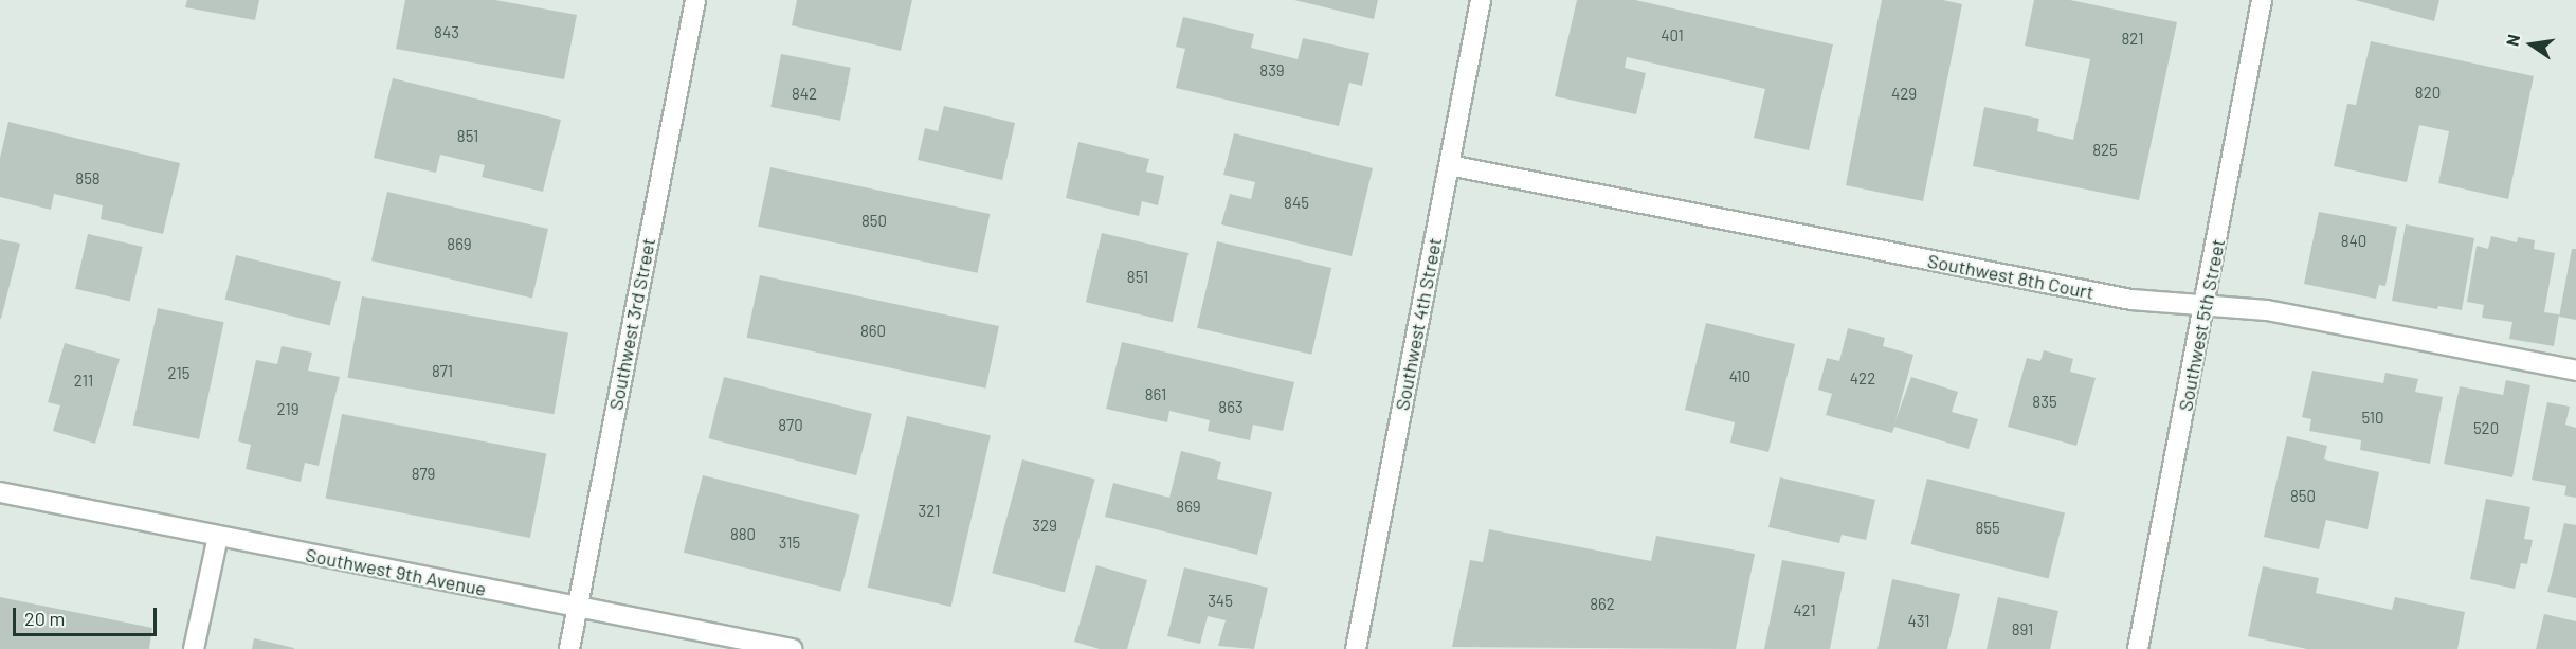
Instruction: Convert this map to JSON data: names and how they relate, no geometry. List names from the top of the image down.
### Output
{
  "streets": {
    "street": [
      "Southwest 8th Court",
      "Southwest 3rd Street",
      "Southwest 4th Street",
      "Southwest 5th Street",
      "Southwest 9th Avenue"
    ]
  },
  "crossings": [
    ["Southwest 8th Court", "Southwest 4th Street"],
    ["Southwest 8th Court", "Southwest 5th Street"],
    ["Southwest 3rd Street", "Southwest 9th Avenue"]
  ],
  "house_numbers": [
    "843",
    "401",
    "821",
    "839",
    "820",
    "842",
    "429",
    "851",
    "825",
    "858",
    "845",
    "850",
    "840",
    "869",
    "851",
    "860",
    "871",
    "215",
    "410",
    "422",
    "211",
    "861",
    "835",
    "863",
    "219",
    "510",
    "870",
    "520",
    "879",
    "850",
    "869",
    "321",
    "329",
    "855",
    "880",
    "315",
    "345",
    "862",
    "421",
    "431",
    "891"
  ],
  "scale_bar": "20 m",
  "north": "left"
}
